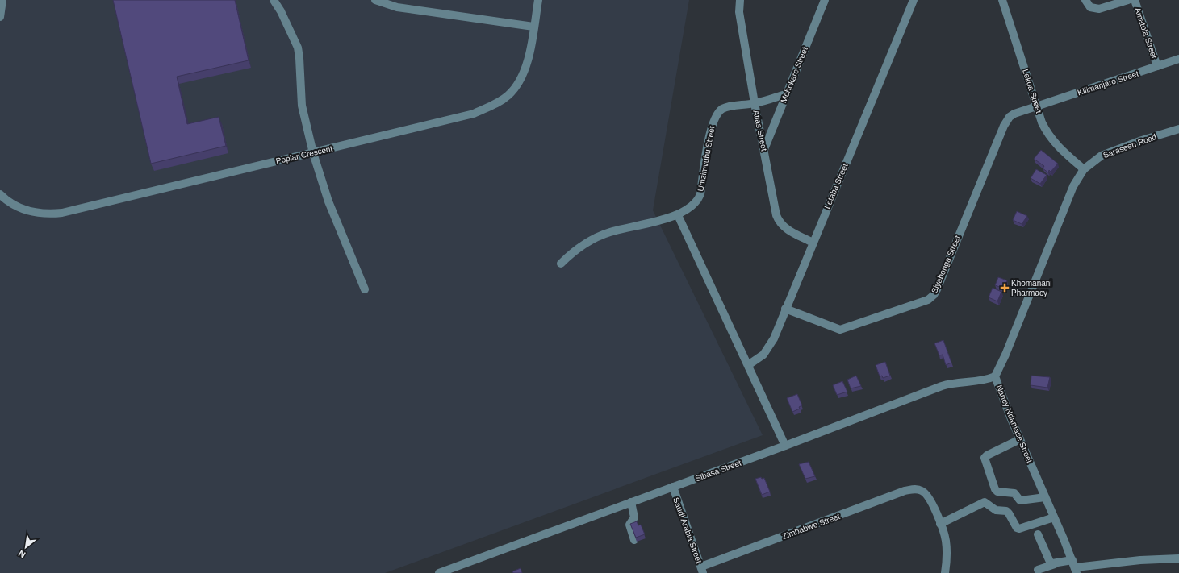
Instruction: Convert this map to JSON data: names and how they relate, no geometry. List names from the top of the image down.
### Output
{
  "streets": {
    "street": [
      "Amatola Street",
      "Mohokare Street",
      "Kilimanjaro Street",
      "Lekoa Street",
      "Atlas Street",
      "Saraseen Road",
      "Poplar Crescent",
      "Umzimvubu Street",
      "Letaba Street",
      "Siyabonga Street",
      "Nancy Ndamase Street",
      "Sibasa Street",
      "Zimbabwe Street",
      "Saudi Arabia Street"
    ]
  },
  "crossings": [
    ["Amatola Street", "Kilimanjaro Street"],
    ["Mohokare Street", "Atlas Street"],
    ["Mohokare Street", "Umzimvubu Street"],
    ["Kilimanjaro Street", "Lekoa Street"],
    ["Kilimanjaro Street", "Siyabonga Street"],
    ["Lekoa Street", "Saraseen Road"],
    ["Lekoa Street", "Siyabonga Street"],
    ["Lekoa Street", "Nancy Ndamase Street"],
    ["Atlas Street", "Umzimvubu Street"],
    ["Atlas Street", "Letaba Street"],
    ["Saraseen Road", "Nancy Ndamase Street"],
    ["Letaba Street", "Siyabonga Street"],
    ["Nancy Ndamase Street", "Sibasa Street"],
    ["Sibasa Street", "Saudi Arabia Street"],
    ["Zimbabwe Street", "Saudi Arabia Street"]
  ],
  "places": {
    "health": ["Khomanani Pharmacy"]
  },
  "north": "bottom left"
}
